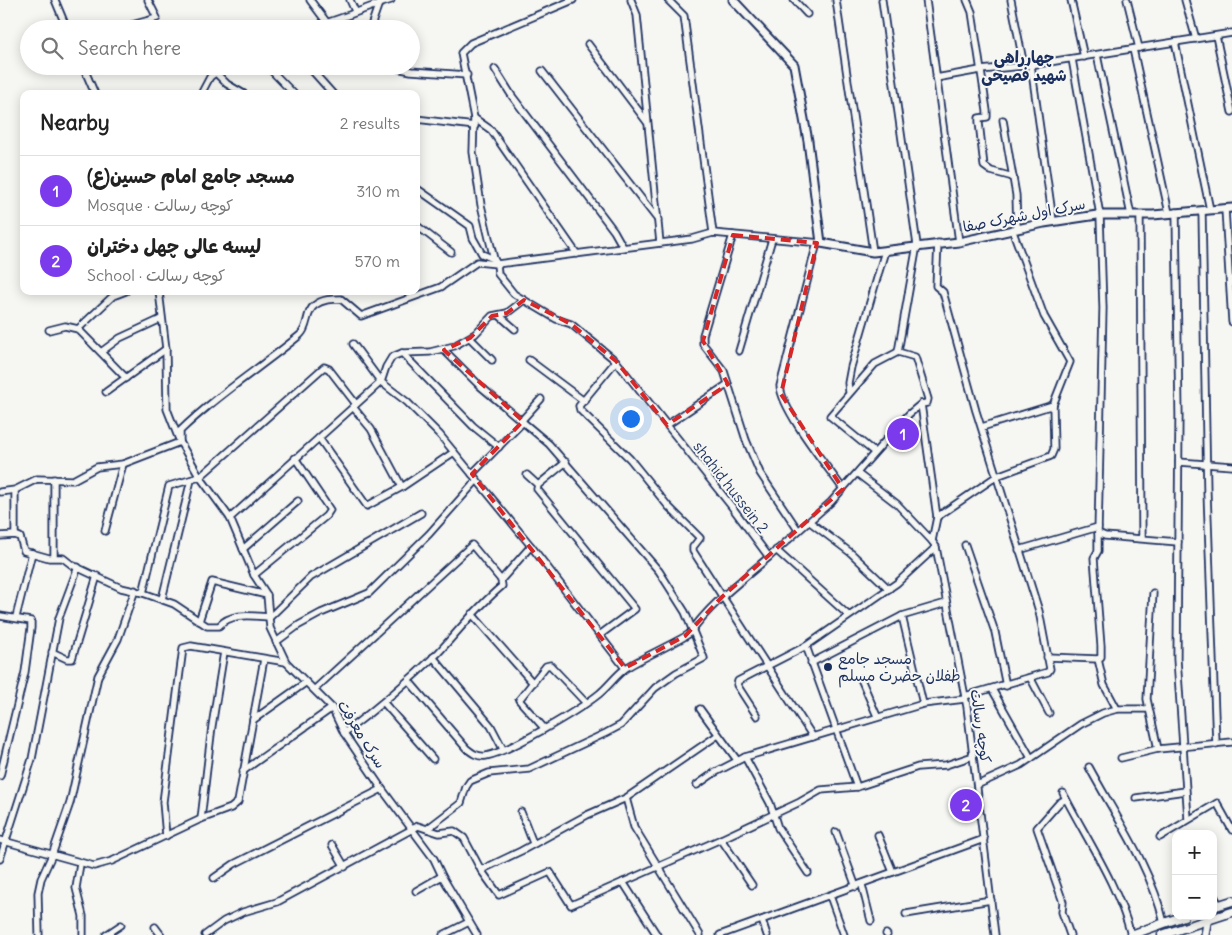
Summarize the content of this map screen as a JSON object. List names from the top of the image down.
{
  "streets": {
    "street": [
      "سرک اول شهرک صفا",
      "shahid hussein 2",
      "کوچه رسالت",
      "سرک معرفت"
    ]
  },
  "crossings": [
    ["shahid hussein 2", "کوچه رسالت"]
  ],
  "districts": ["چهارراهی شهید فصیحی"],
  "places": ["مسجد جامع طفلان حضرت مسلم"],
  "page": {
    "search": "Search here",
    "heading": ["Nearby", "2 results"],
    "list": [
      {
        "mark": "1",
        "name": "مسجد جامع امام حسین(ع)",
        "note": "Mosque · کوچه رسالت",
        "value": "310 m"
      },
      {
        "mark": "2",
        "name": "لیسه عالی چهل دختران",
        "note": "School · کوچه رسالت",
        "value": "570 m"
      }
    ],
    "pins": ["1", "2"],
    "map_buttons": ["+", "−"]
  }
}
